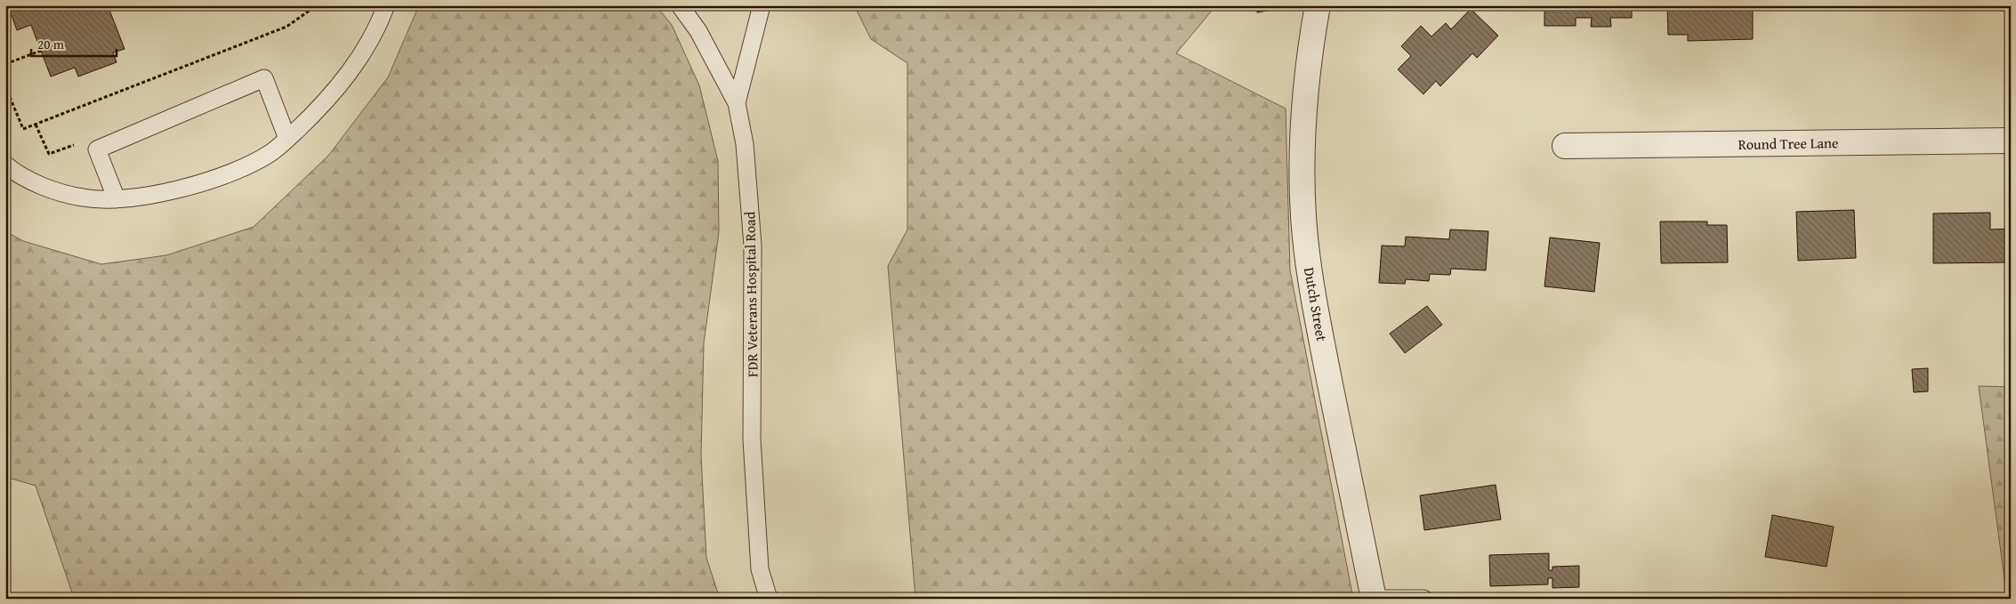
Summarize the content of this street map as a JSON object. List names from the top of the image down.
{
  "streets": {
    "street": ["Round Tree Lane", "Dutch Street"],
    "lane": ["FDR Veterans Hospital Road"]
  },
  "scale_bar": "20 m"
}
